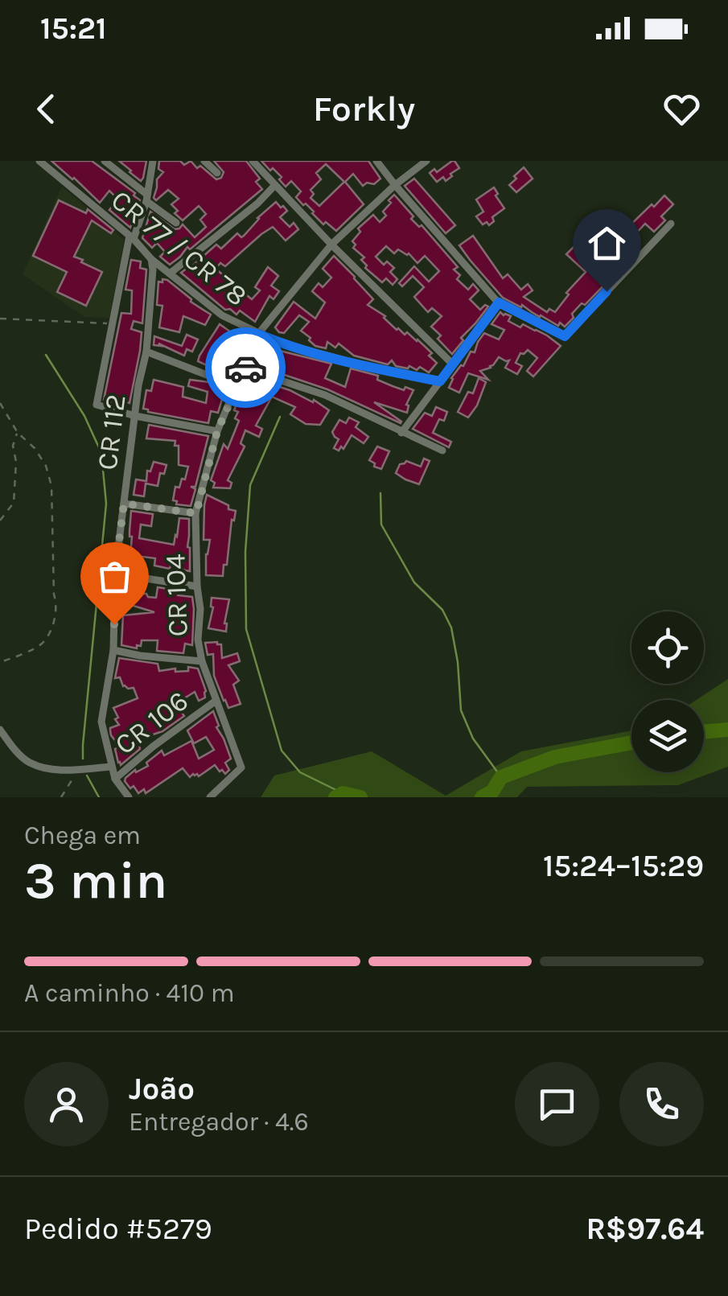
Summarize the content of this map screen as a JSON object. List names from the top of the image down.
{
  "streets": {
    "street": [
      "CR 77 / CR 78",
      "CR 112",
      "CR 104",
      "CR 106"
    ]
  },
  "crossings": [
    ["CR 77 / CR 78", "CR 112"],
    ["CR 77 / CR 78", "CR 104"],
    ["CR 112", "CR 106"],
    ["CR 104", "CR 106"]
  ],
  "page": {
    "status": "15:21",
    "header": "Forkly",
    "heading": ["3 min", "Chega em", "15:24–15:29"],
    "panel": [
      "João",
      "Entregador · 4.6",
      "Pedido #5279",
      "R$97.64"
    ],
    "bar": "A caminho · 410 m"
  }
}
